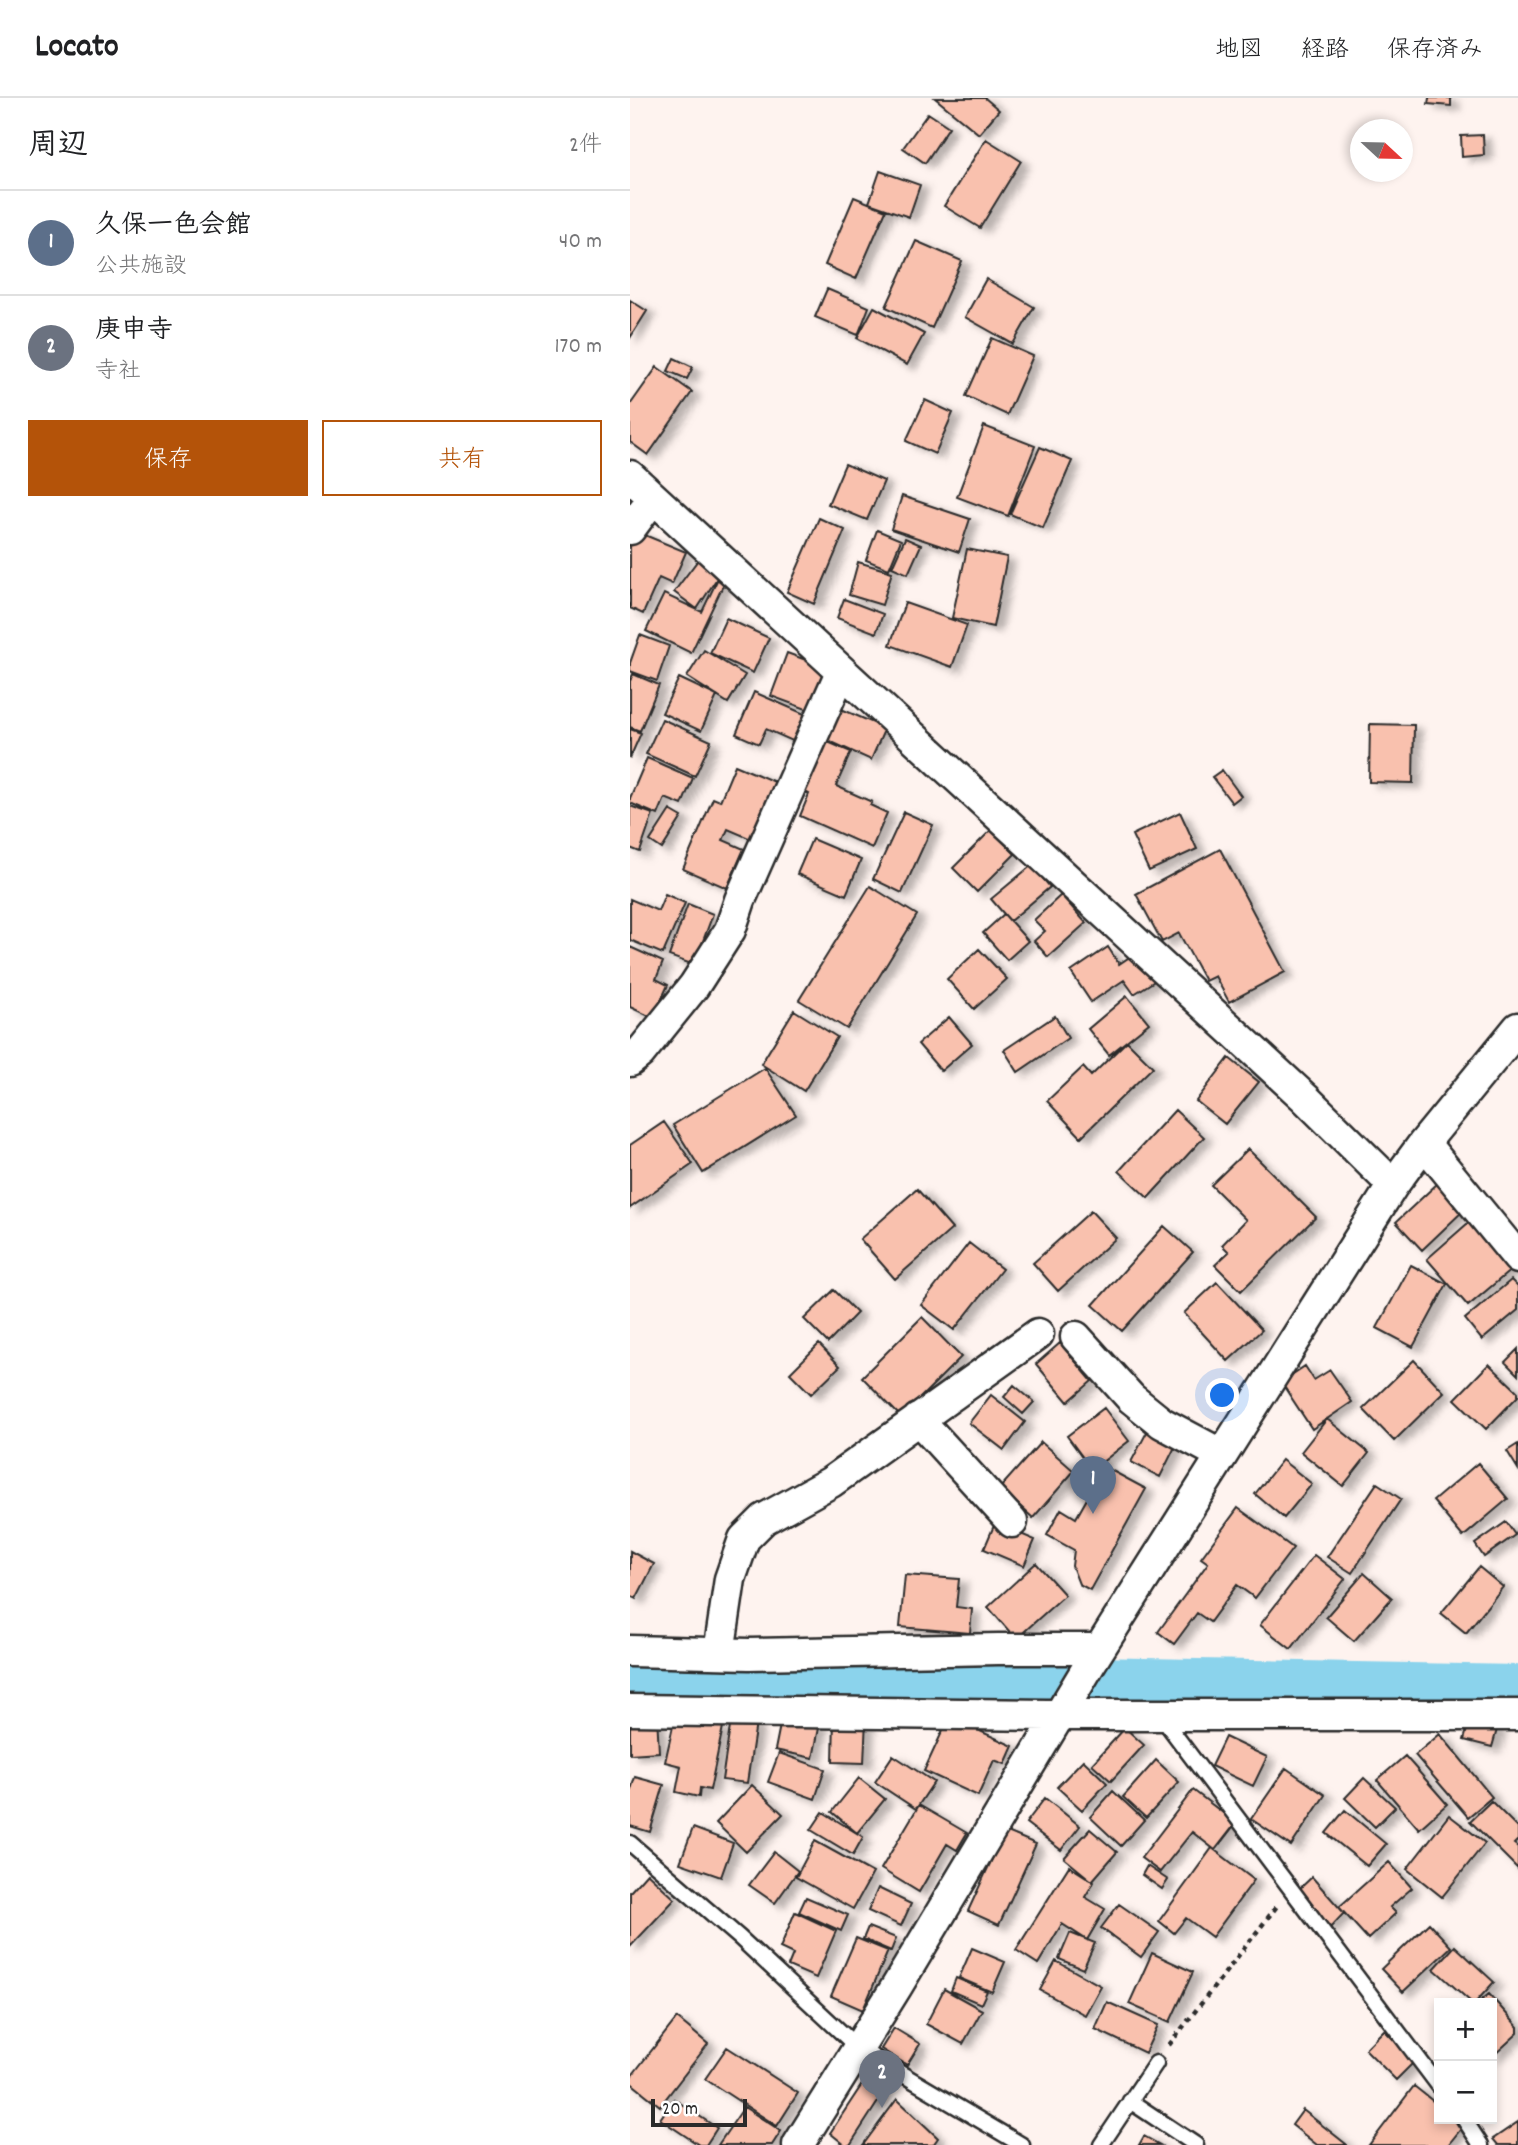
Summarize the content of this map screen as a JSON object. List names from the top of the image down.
{
  "scale_bar": "20 m",
  "north": "right",
  "page": {
    "header": "Locato",
    "nav": ["地図", "経路", "保存済み"],
    "heading": ["周辺", "2件"],
    "list": [
      {
        "mark": "1",
        "name": "久保一色会館",
        "note": "公共施設",
        "value": "40 m"
      },
      {
        "mark": "2",
        "name": "庚申寺",
        "note": "寺社",
        "value": "170 m"
      }
    ],
    "buttons": ["保存", "共有"],
    "pins": ["1", "2"],
    "map_buttons": ["+", "−"],
    "scale": "20 m"
  }
}
